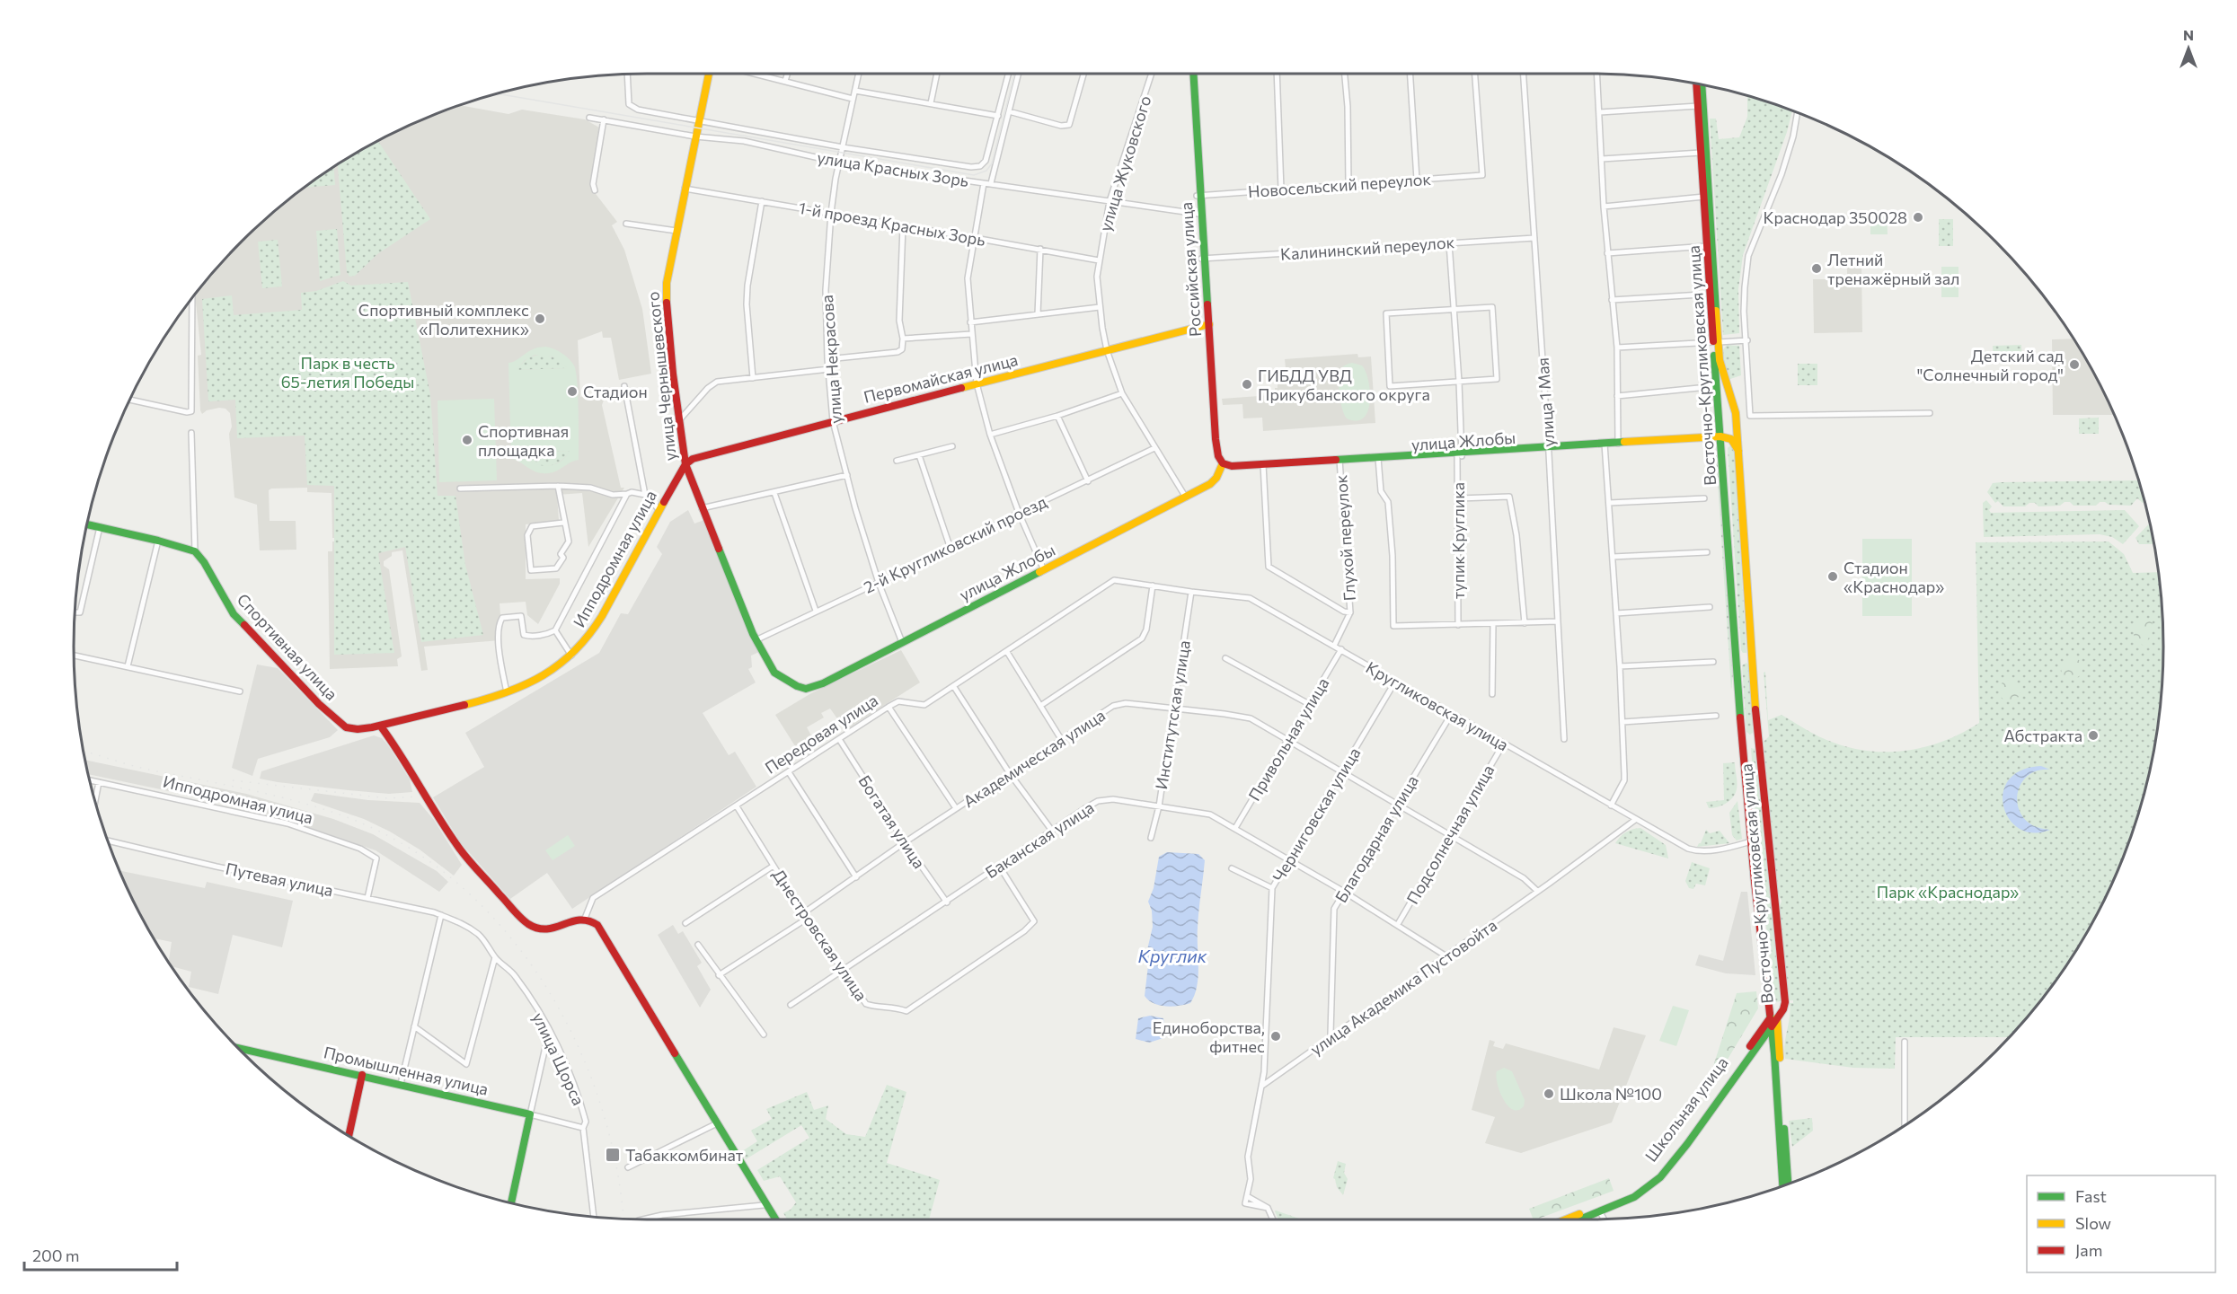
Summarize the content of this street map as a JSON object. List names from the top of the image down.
{
  "streets": {
    "main road": [
      "Российская улица",
      "Восточно-Кругликовская улица",
      "улица Чернышевского",
      "Первомайская улица",
      "улица Жлобы",
      "Ипподромная улица",
      "Спортивная улица",
      "Промышленная улица",
      "Школьная улица"
    ],
    "street": [
      "улица Жуковского",
      "улица Красных Зорь",
      "Новосельский переулок",
      "1-й проезд Красных Зорь",
      "Калининский переулок",
      "улица Некрасова",
      "улица 1 Мая",
      "Глухой переулок",
      "тупик Круглика",
      "2-й Кругликовский проезд",
      "Кругликовская улица",
      "Институтская улица",
      "Передовая улица",
      "Привольная улица",
      "Академическая улица",
      "Черниговская улица",
      "Богатая улица",
      "Подсолнечная улица",
      "Благодарная улица",
      "Баканская улица",
      "Путевая улица",
      "Днестровская улица",
      "улица Академика Пустовойта",
      "улица Щорса"
    ]
  },
  "crossings": [
    ["улица Жуковского", "улица Красных Зорь"],
    ["улица Жуковского", "1-й проезд Красных Зорь"],
    ["улица Жуковского", "Первомайская улица"],
    ["улица Жуковского", "улица Жлобы"],
    ["улица Жуковского", "2-й Кругликовский проезд"],
    ["улица Красных Зорь", "Российская улица"],
    ["улица Красных Зорь", "улица Некрасова"],
    ["улица Красных Зорь", "улица Чернышевского"],
    ["Новосельский переулок", "Российская улица"],
    ["1-й проезд Красных Зорь", "улица Некрасова"],
    ["1-й проезд Красных Зорь", "улица Чернышевского"],
    ["Калининский переулок", "Российская улица"],
    ["Калининский переулок", "улица 1 Мая"],
    ["Калининский переулок", "тупик Круглика"],
    ["Российская улица", "Первомайская улица"],
    ["Российская улица", "улица Жлобы"],
    ["улица Некрасова", "Первомайская улица"],
    ["улица Некрасова", "улица Жлобы"],
    ["улица Некрасова", "2-й Кругликовский проезд"],
    ["Восточно-Кругликовская улица", "улица Жлобы"],
    ["Восточно-Кругликовская улица", "Кругликовская улица"],
    ["Восточно-Кругликовская улица", "Школьная улица"],
    ["улица Чернышевского", "Первомайская улица"],
    ["улица Чернышевского", "улица Жлобы"],
    ["улица Чернышевского", "2-й Кругликовский проезд"],
    ["улица Чернышевского", "Ипподромная улица"],
    ["Первомайская улица", "Ипподромная улица"],
    ["улица 1 Мая", "улица Жлобы"],
    ["улица Жлобы", "Глухой переулок"],
    ["улица Жлобы", "тупик Круглика"],
    ["Ипподромная улица", "Спортивная улица"],
    ["Ипподромная улица", "Путевая улица"],
    ["Кругликовская улица", "Институтская улица"],
    ["Кругликовская улица", "Передовая улица"],
    ["Кругликовская улица", "Привольная улица"],
    ["Кругликовская улица", "Черниговская улица"],
    ["Кругликовская улица", "Подсолнечная улица"],
    ["Кругликовская улица", "Благодарная улица"],
    ["Кругликовская улица", "улица Академика Пустовойта"],
    ["Институтская улица", "Академическая улица"],
    ["Институтская улица", "Баканская улица"],
    ["Передовая улица", "Богатая улица"],
    ["Передовая улица", "Днестровская улица"],
    ["Привольная улица", "Академическая улица"],
    ["Привольная улица", "Баканская улица"],
    ["Академическая улица", "Черниговская улица"],
    ["Академическая улица", "Богатая улица"],
    ["Академическая улица", "Подсолнечная улица"],
    ["Академическая улица", "Благодарная улица"],
    ["Академическая улица", "Днестровская улица"],
    ["Академическая улица", "улица Академика Пустовойта"],
    ["Черниговская улица", "Баканская улица"],
    ["Черниговская улица", "улица Академика Пустовойта"],
    ["Богатая улица", "Баканская улица"],
    ["Подсолнечная улица", "Баканская улица"],
    ["Благодарная улица", "Баканская улица"],
    ["Благодарная улица", "улица Академика Пустовойта"],
    ["Баканская улица", "Днестровская улица"],
    ["Баканская улица", "улица Академика Пустовойта"],
    ["Путевая улица", "улица Щорса"],
    ["улица Щорса", "Промышленная улица"]
  ],
  "water": ["Круглик"],
  "parks": ["Парк в честь 65-летия Победы", "Парк «Краснодар»"],
  "places": {
    "other": [
      "Краснодар 350028",
      "Летний тренажёрный зал",
      "Спортивный комплекс «Политехник»",
      "Детский сад \"Солнечный город\"",
      "ГИБДД УВД Прикубанского округа",
      "Стадион",
      "Спортивная площадка",
      "Стадион «Краснодар»",
      "Абстракта",
      "Единоборства, фитнес",
      "Школа №100"
    ],
    "transit": ["Табаккомбинат"]
  },
  "legend": ["Fast", "Slow", "Jam"],
  "scale_bar": "200 m",
  "north": "top"
}
